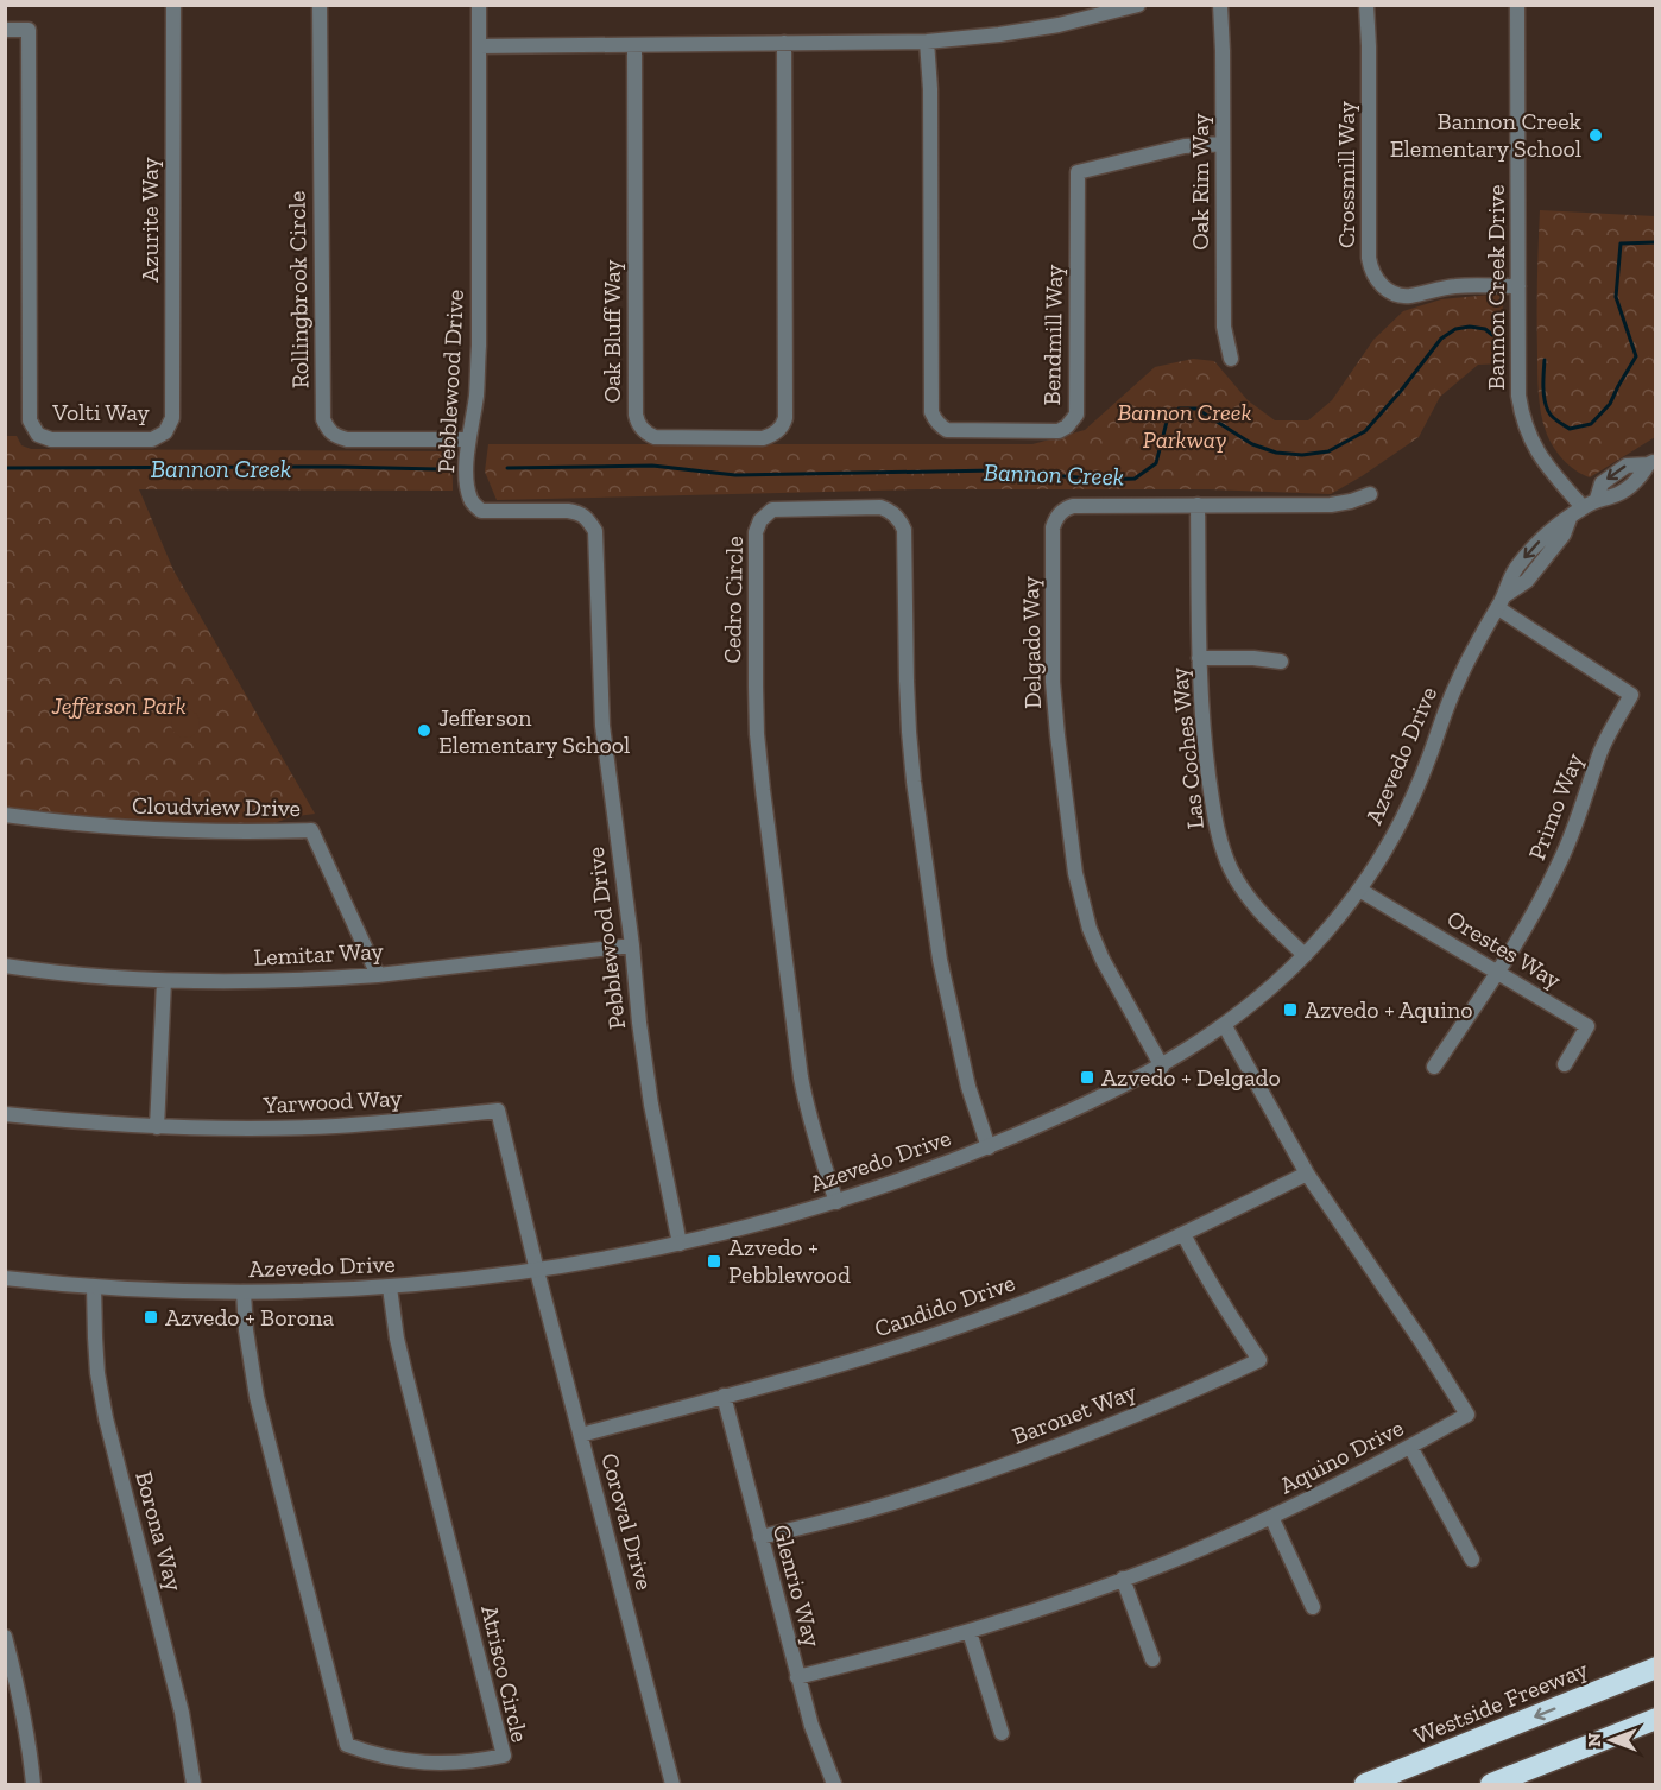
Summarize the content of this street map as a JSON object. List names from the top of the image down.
{
  "streets": {
    "highway": ["Westside Freeway"],
    "street": [
      "Crossmill Way",
      "Oak Rim Way",
      "Azurite Way",
      "Bannon Creek Drive",
      "Rollingbrook Circle",
      "Oak Bluff Way",
      "Bendmill Way",
      "Pebblewood Drive",
      "Volti Way",
      "Cedro Circle",
      "Delgado Way",
      "Las Coches Way",
      "Azevedo Drive",
      "Cloudview Drive",
      "Primo Way",
      "Orestes Way",
      "Lemitar Way",
      "Yarwood Way",
      "Candido Drive",
      "Baronet Way",
      "Aquino Drive",
      "Coroval Drive",
      "Borona Way",
      "Glenrio Way",
      "Atrisco Circle"
    ]
  },
  "crossings": [
    ["Crossmill Way", "Bannon Creek Drive"],
    ["Oak Rim Way", "Bendmill Way"],
    ["Azurite Way", "Volti Way"],
    ["Bannon Creek Drive", "Azevedo Drive"],
    ["Rollingbrook Circle", "Pebblewood Drive"],
    ["Pebblewood Drive", "Azevedo Drive"],
    ["Pebblewood Drive", "Lemitar Way"],
    ["Cedro Circle", "Azevedo Drive"],
    ["Delgado Way", "Las Coches Way"],
    ["Delgado Way", "Azevedo Drive"],
    ["Las Coches Way", "Azevedo Drive"],
    ["Azevedo Drive", "Primo Way"],
    ["Azevedo Drive", "Orestes Way"],
    ["Azevedo Drive", "Yarwood Way"],
    ["Azevedo Drive", "Aquino Drive"],
    ["Azevedo Drive", "Coroval Drive"],
    ["Azevedo Drive", "Borona Way"],
    ["Azevedo Drive", "Atrisco Circle"],
    ["Cloudview Drive", "Lemitar Way"],
    ["Primo Way", "Orestes Way"],
    ["Yarwood Way", "Coroval Drive"],
    ["Candido Drive", "Baronet Way"],
    ["Candido Drive", "Aquino Drive"],
    ["Candido Drive", "Coroval Drive"],
    ["Candido Drive", "Glenrio Way"],
    ["Baronet Way", "Glenrio Way"],
    ["Aquino Drive", "Glenrio Way"]
  ],
  "water": ["Bannon Creek"],
  "parks": ["Bannon Creek Parkway", "Jefferson Park"],
  "places": {
    "other": ["Bannon Creek Elementary School", "Jefferson Elementary School"],
    "transit": [
      "Azvedo + Aquino",
      "Azvedo + Delgado",
      "Azvedo + Pebblewood",
      "Azvedo + Borona"
    ]
  },
  "north": "left"
}
